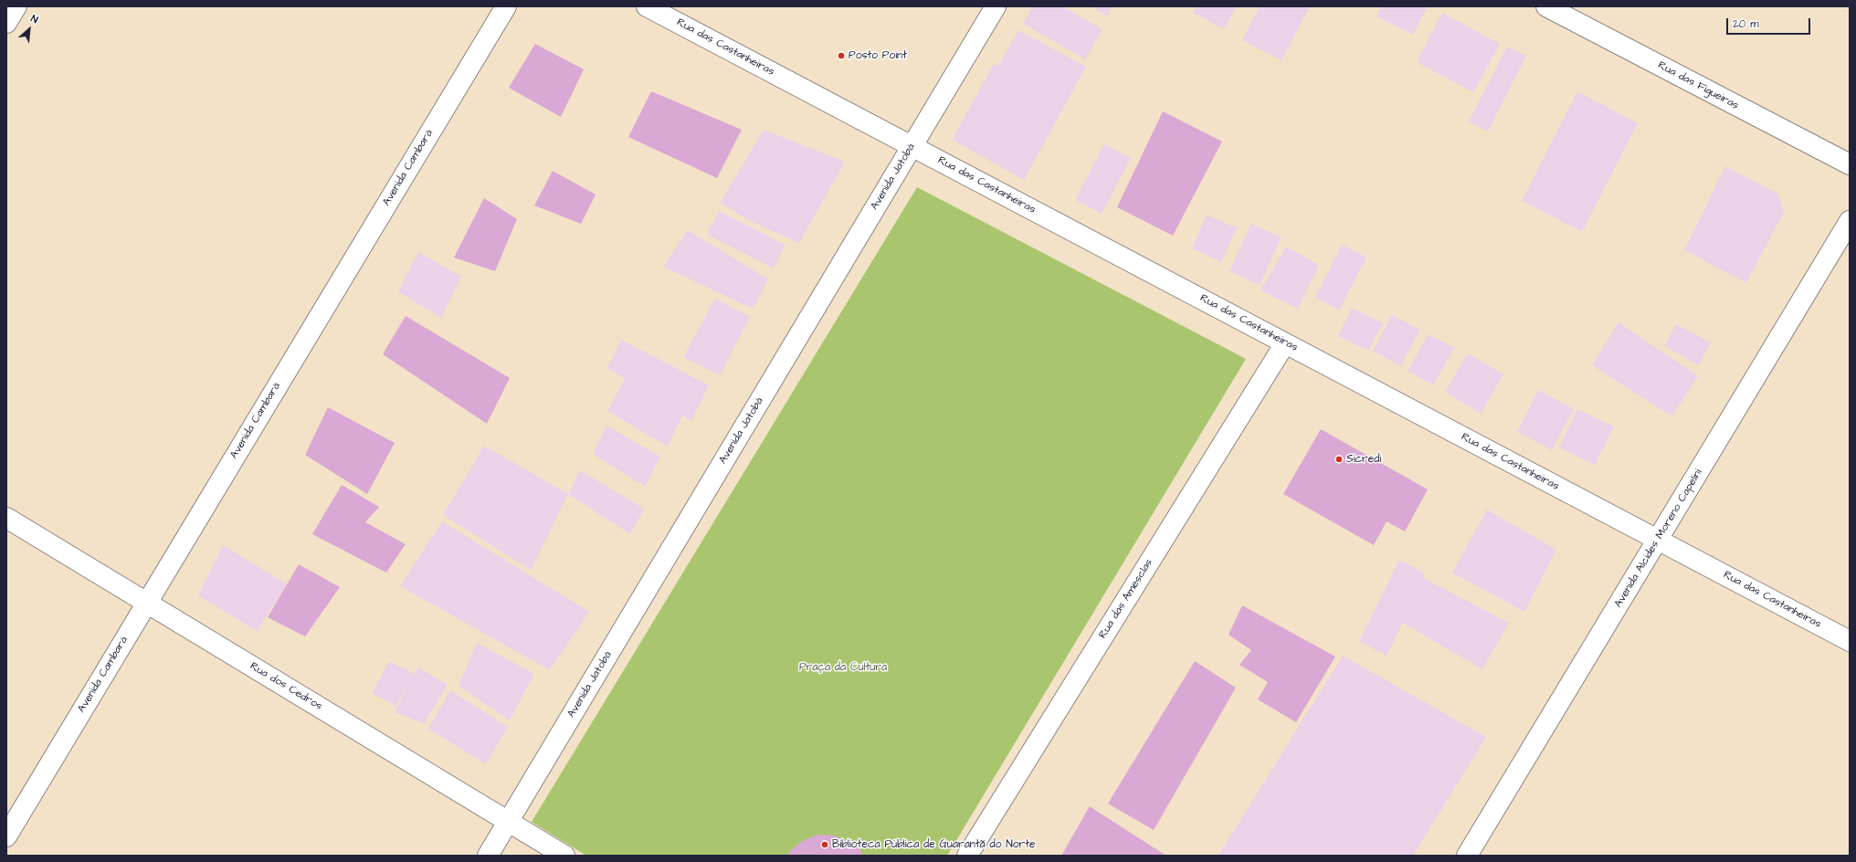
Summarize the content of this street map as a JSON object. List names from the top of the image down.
{
  "streets": {
    "street": [
      "Rua das Castanheiras",
      "Rua das Figueiras",
      "Avenida Cambará",
      "Avenida Jatobá",
      "Avenida Alcides Moreno Capelini",
      "Rua das Amesclas",
      "Rua dos Cedros"
    ]
  },
  "crossings": [
    ["Rua das Castanheiras", "Avenida Jatobá"],
    ["Rua das Castanheiras", "Avenida Alcides Moreno Capelini"],
    ["Rua das Castanheiras", "Rua das Amesclas"],
    ["Avenida Cambará", "Rua dos Cedros"],
    ["Avenida Jatobá", "Rua dos Cedros"]
  ],
  "parks": ["Praça da Cultura"],
  "places": ["Posto Point", "Sicredi", "Biblioteca Pública de Guarantã do Norte"],
  "scale_bar": "20 m",
  "north": "top right"
}
